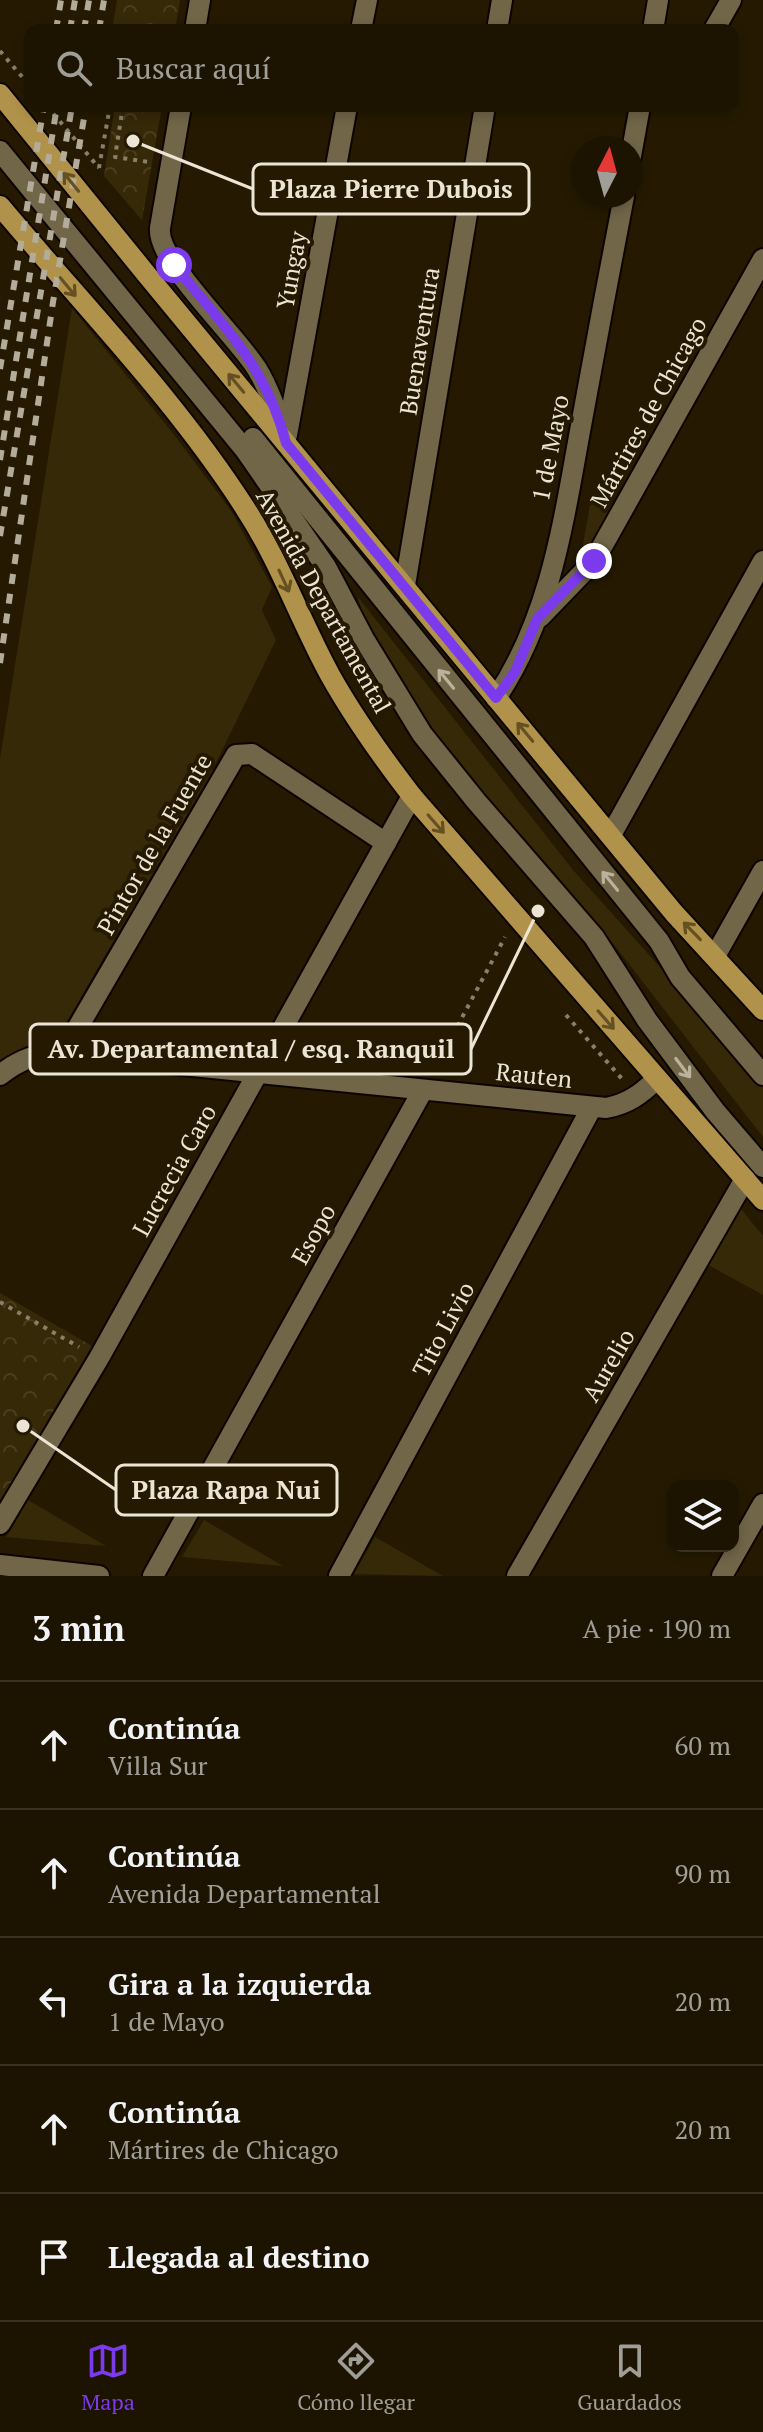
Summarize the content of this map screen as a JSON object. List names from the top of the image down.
{
  "streets": {
    "main road": ["Avenida Departamental"],
    "street": [
      "Yungay",
      "Buenaventura",
      "Mártires de Chicago",
      "1 de Mayo",
      "Pintor de la Fuente",
      "Rauten",
      "Lucrecia Caro",
      "Esopo",
      "Tito Livio",
      "Aurelio"
    ]
  },
  "crossings": [
    ["Yungay", "Avenida Departamental"],
    ["Buenaventura", "Avenida Departamental"],
    ["Mártires de Chicago", "1 de Mayo"],
    ["1 de Mayo", "Avenida Departamental"],
    ["Avenida Departamental", "Rauten"],
    ["Avenida Departamental", "Lucrecia Caro"],
    ["Avenida Departamental", "Aurelio"],
    ["Pintor de la Fuente", "Rauten"],
    ["Pintor de la Fuente", "Lucrecia Caro"],
    ["Rauten", "Lucrecia Caro"],
    ["Rauten", "Esopo"],
    ["Rauten", "Tito Livio"]
  ],
  "places": ["Plaza Pierre Dubois", "Av. Departamental / esq. Ranquil", "Plaza Rapa Nui"],
  "north": "top",
  "page": {
    "search": "Buscar aquí",
    "heading": ["3 min", "A pie · 190 m"],
    "list": [
      ["Continúa", "Villa Sur", "60 m"],
      ["Continúa", "Avenida Departamental", "90 m"],
      ["Gira a la izquierda", "1 de Mayo", "20 m"],
      ["Continúa", "Mártires de Chicago", "20 m"],
      "Llegada al destino"
    ],
    "nav": ["Mapa", "Cómo llegar", "Guardados"]
  }
}
